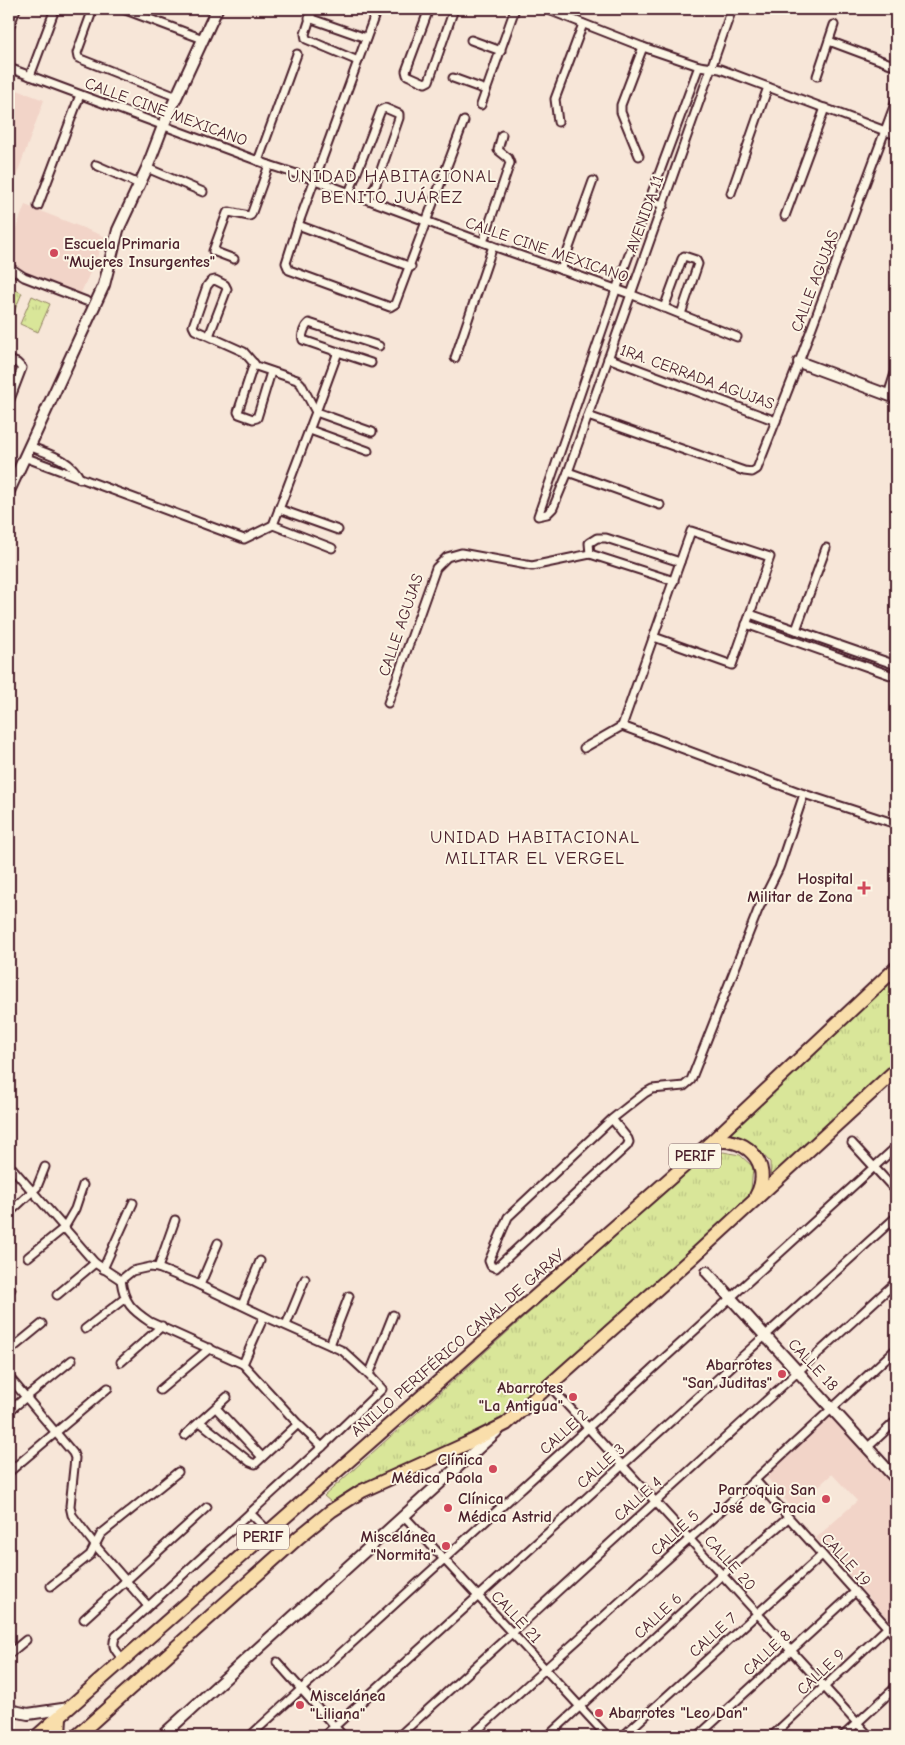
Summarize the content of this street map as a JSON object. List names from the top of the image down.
{
  "streets": {
    "highway": ["PERIF", "ANILLO PERIFÉRICO CANAL DE GARAY"],
    "street": [
      "CALLE CINE MEXICANO",
      "AVENIDA 11",
      "CALLE AGUJAS",
      "1RA. CERRADA AGUJAS",
      "CALLE 18",
      "CALLE 2",
      "CALLE 3",
      "CALLE 4",
      "CALLE 5",
      "CALLE 19",
      "CALLE 20",
      "CALLE 6",
      "CALLE 21",
      "CALLE 7",
      "CALLE 8",
      "CALLE 9"
    ]
  },
  "crossings": [
    ["CALLE CINE MEXICANO", "AVENIDA 11"],
    ["AVENIDA 11", "CALLE AGUJAS"],
    ["AVENIDA 11", "1RA. CERRADA AGUJAS"],
    ["CALLE AGUJAS", "1RA. CERRADA AGUJAS"],
    ["PERIF", "CALLE 20"],
    ["PERIF", "CALLE 21"],
    ["CALLE 18", "CALLE 2"],
    ["CALLE 18", "CALLE 3"],
    ["CALLE 18", "CALLE 4"],
    ["CALLE 18", "CALLE 5"],
    ["CALLE 2", "CALLE 20"],
    ["CALLE 2", "CALLE 21"],
    ["CALLE 3", "CALLE 20"],
    ["CALLE 3", "CALLE 21"],
    ["CALLE 4", "CALLE 20"],
    ["CALLE 4", "CALLE 21"],
    ["CALLE 5", "CALLE 19"],
    ["CALLE 5", "CALLE 20"],
    ["CALLE 5", "CALLE 21"],
    ["CALLE 19", "CALLE 6"],
    ["CALLE 19", "CALLE 7"],
    ["CALLE 19", "CALLE 8"],
    ["CALLE 19", "CALLE 9"],
    ["CALLE 20", "CALLE 6"],
    ["CALLE 20", "CALLE 7"],
    ["CALLE 20", "CALLE 8"],
    ["CALLE 20", "CALLE 9"],
    ["CALLE 6", "CALLE 21"]
  ],
  "districts": ["UNIDAD HABITACIONAL BENITO JUÁREZ", "UNIDAD HABITACIONAL MILITAR EL VERGEL"],
  "places": {
    "other": [
      "Escuela Primaria \"Mujeres Insurgentes\"",
      "Abarrotes \"San Juditas\"",
      "Abarrotes \"La Antigua\"",
      "Clínica Médica Paola",
      "Parroquia San José de Gracia",
      "Clínica Médica Astrid",
      "Miscelánea \"Normita\"",
      "Miscelánea \"Liliana\"",
      "Abarrotes \"Leo Dan\""
    ],
    "health": ["Hospital Militar de Zona"]
  }
}
